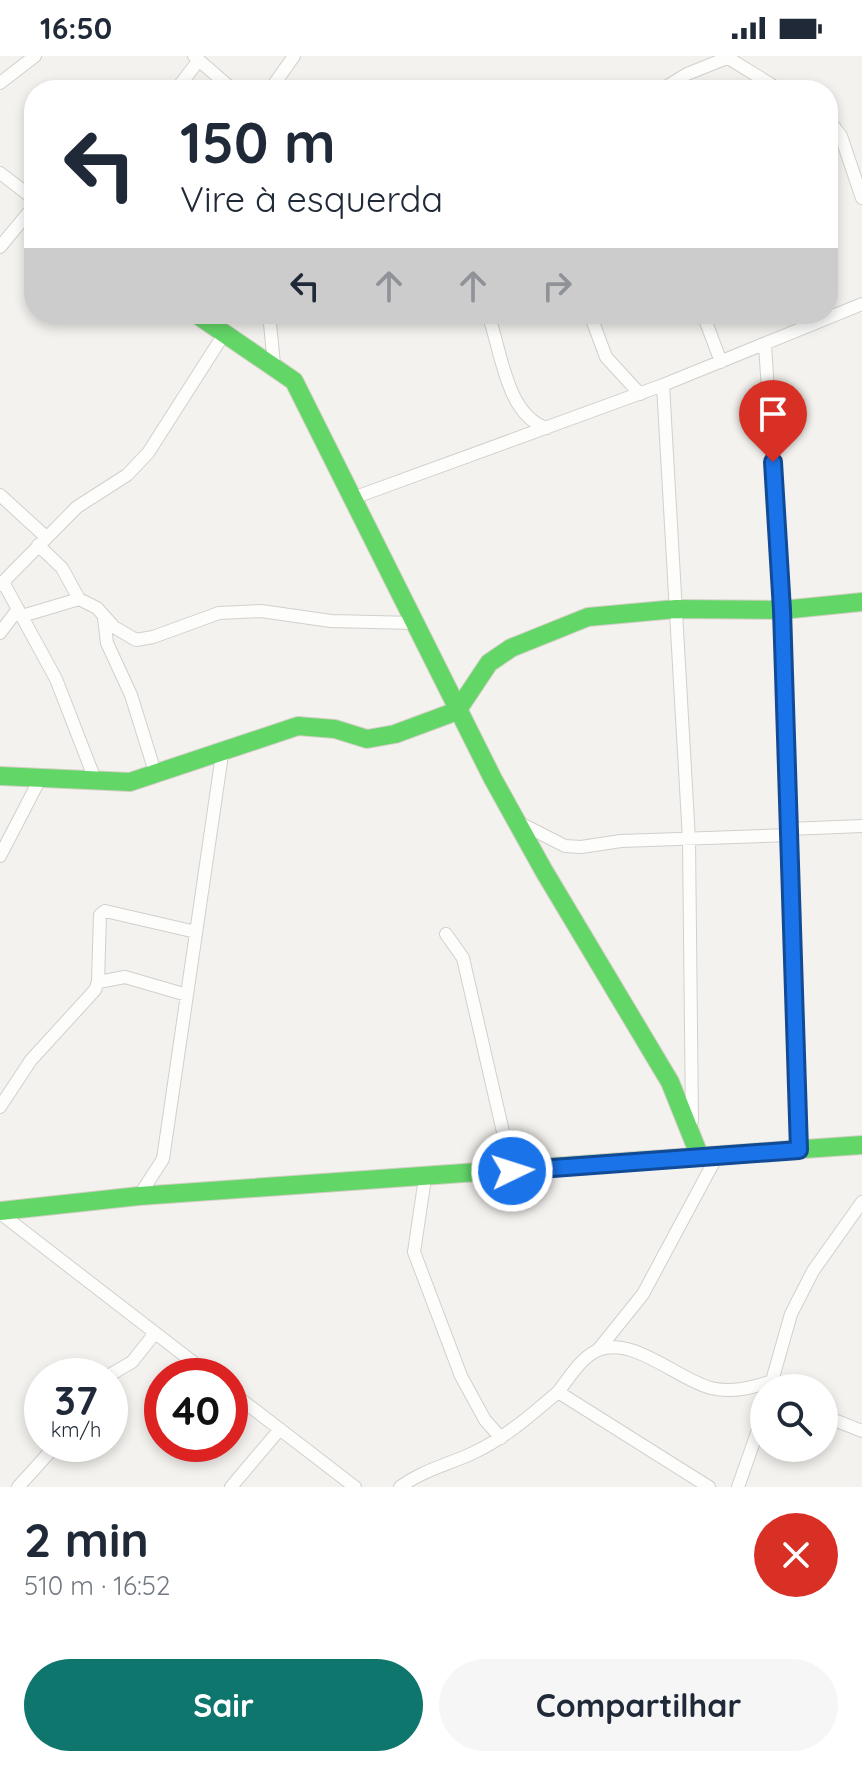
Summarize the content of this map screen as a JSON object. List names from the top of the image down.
{
  "page": {
    "status": "16:50",
    "turn": ["150 m", "Vire à esquerda"],
    "speed": "37 km/h",
    "limit": "40",
    "heading": ["2 min", "510 m · 16:52"],
    "buttons": ["Sair", "Compartilhar"]
  }
}
